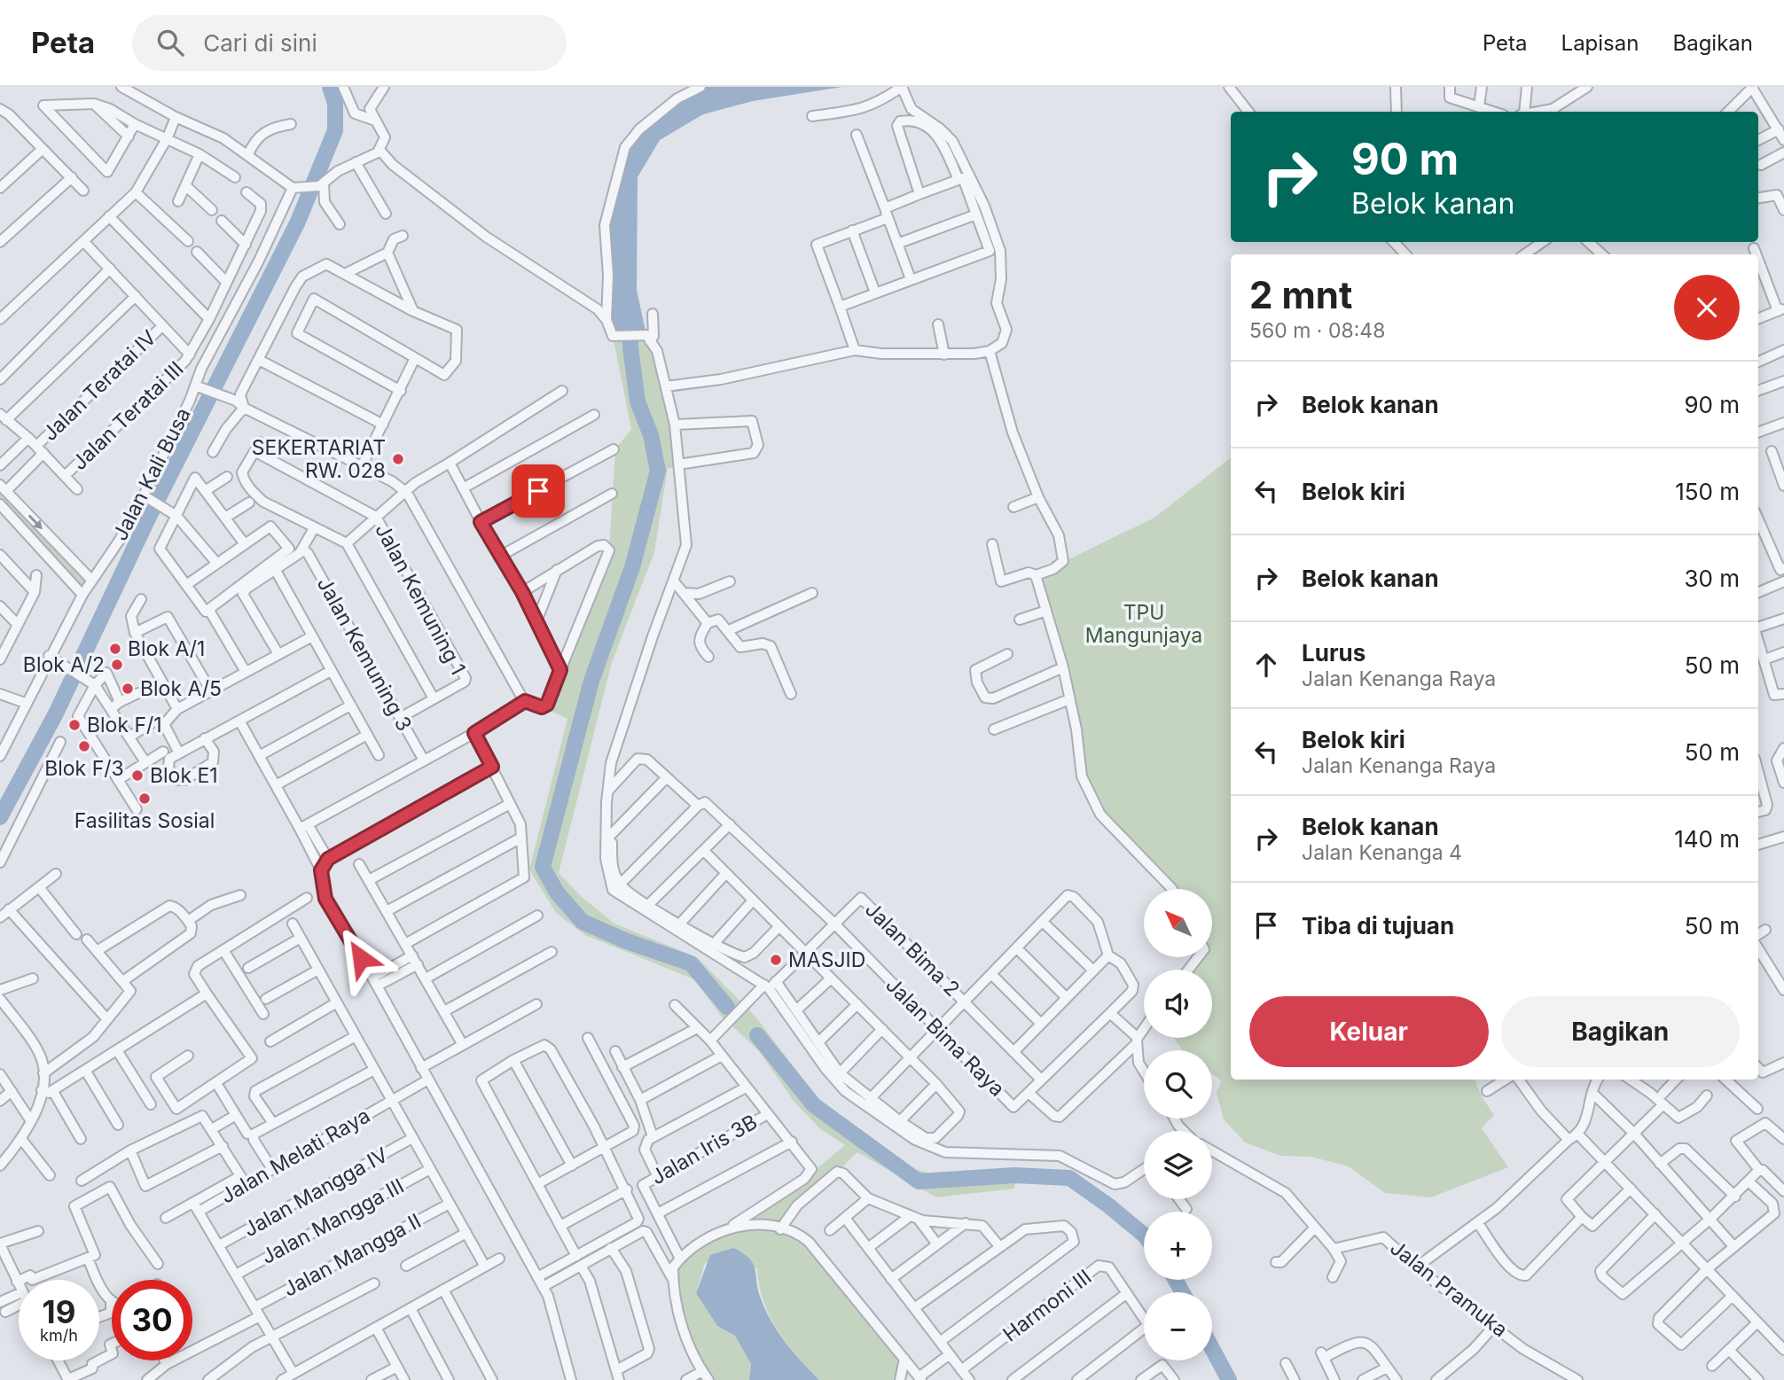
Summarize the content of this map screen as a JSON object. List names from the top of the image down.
{
  "streets": {
    "street": [
      "Jalan Teratai IV",
      "Jalan Teratai III",
      "Jalan Kali Busa",
      "Jalan Kemuning 1",
      "Jalan Kemuning 3",
      "Jalan Bima 2",
      "Jalan Bima Raya",
      "Jalan Iris 3B",
      "Jalan Melati Raya",
      "Jalan Mangga IV",
      "Jalan Mangga III",
      "Jalan Mangga II",
      "Jalan Pramuka",
      "Harmoni III"
    ]
  },
  "crossings": [
    ["Jalan Kemuning 1", "Jalan Kemuning 3"],
    ["Jalan Bima 2", "Jalan Bima Raya"]
  ],
  "parks": ["TPU Mangunjaya"],
  "places": [
    "SEKERTARIAT RW. 028",
    "Blok A/1",
    "Blok A/2",
    "Blok A/5",
    "Blok F/1",
    "Blok F/3",
    "Blok E1",
    "Fasilitas Sosial",
    "MASJID"
  ],
  "north": "top left",
  "page": {
    "header": "Peta",
    "search": "Cari di sini",
    "nav": ["Peta", "Lapisan", "Bagikan"],
    "turn": ["90 m", "Belok kanan"],
    "heading": ["2 mnt", "560 m · 08:48"],
    "list": [
      {
        "name": "Belok kanan",
        "value": "90 m"
      },
      {
        "name": "Belok kiri",
        "value": "150 m"
      },
      {
        "name": "Belok kanan",
        "value": "30 m"
      },
      {
        "name": "Lurus",
        "note": "Jalan Kenanga Raya",
        "value": "50 m"
      },
      {
        "name": "Belok kiri",
        "note": "Jalan Kenanga Raya",
        "value": "50 m"
      },
      {
        "name": "Belok kanan",
        "note": "Jalan Kenanga 4",
        "value": "140 m"
      },
      {
        "name": "Tiba di tujuan",
        "value": "50 m"
      }
    ],
    "map_buttons": ["+", "−"],
    "buttons": ["Keluar", "Bagikan"],
    "speed": "19 km/h",
    "limit": "30"
  }
}
